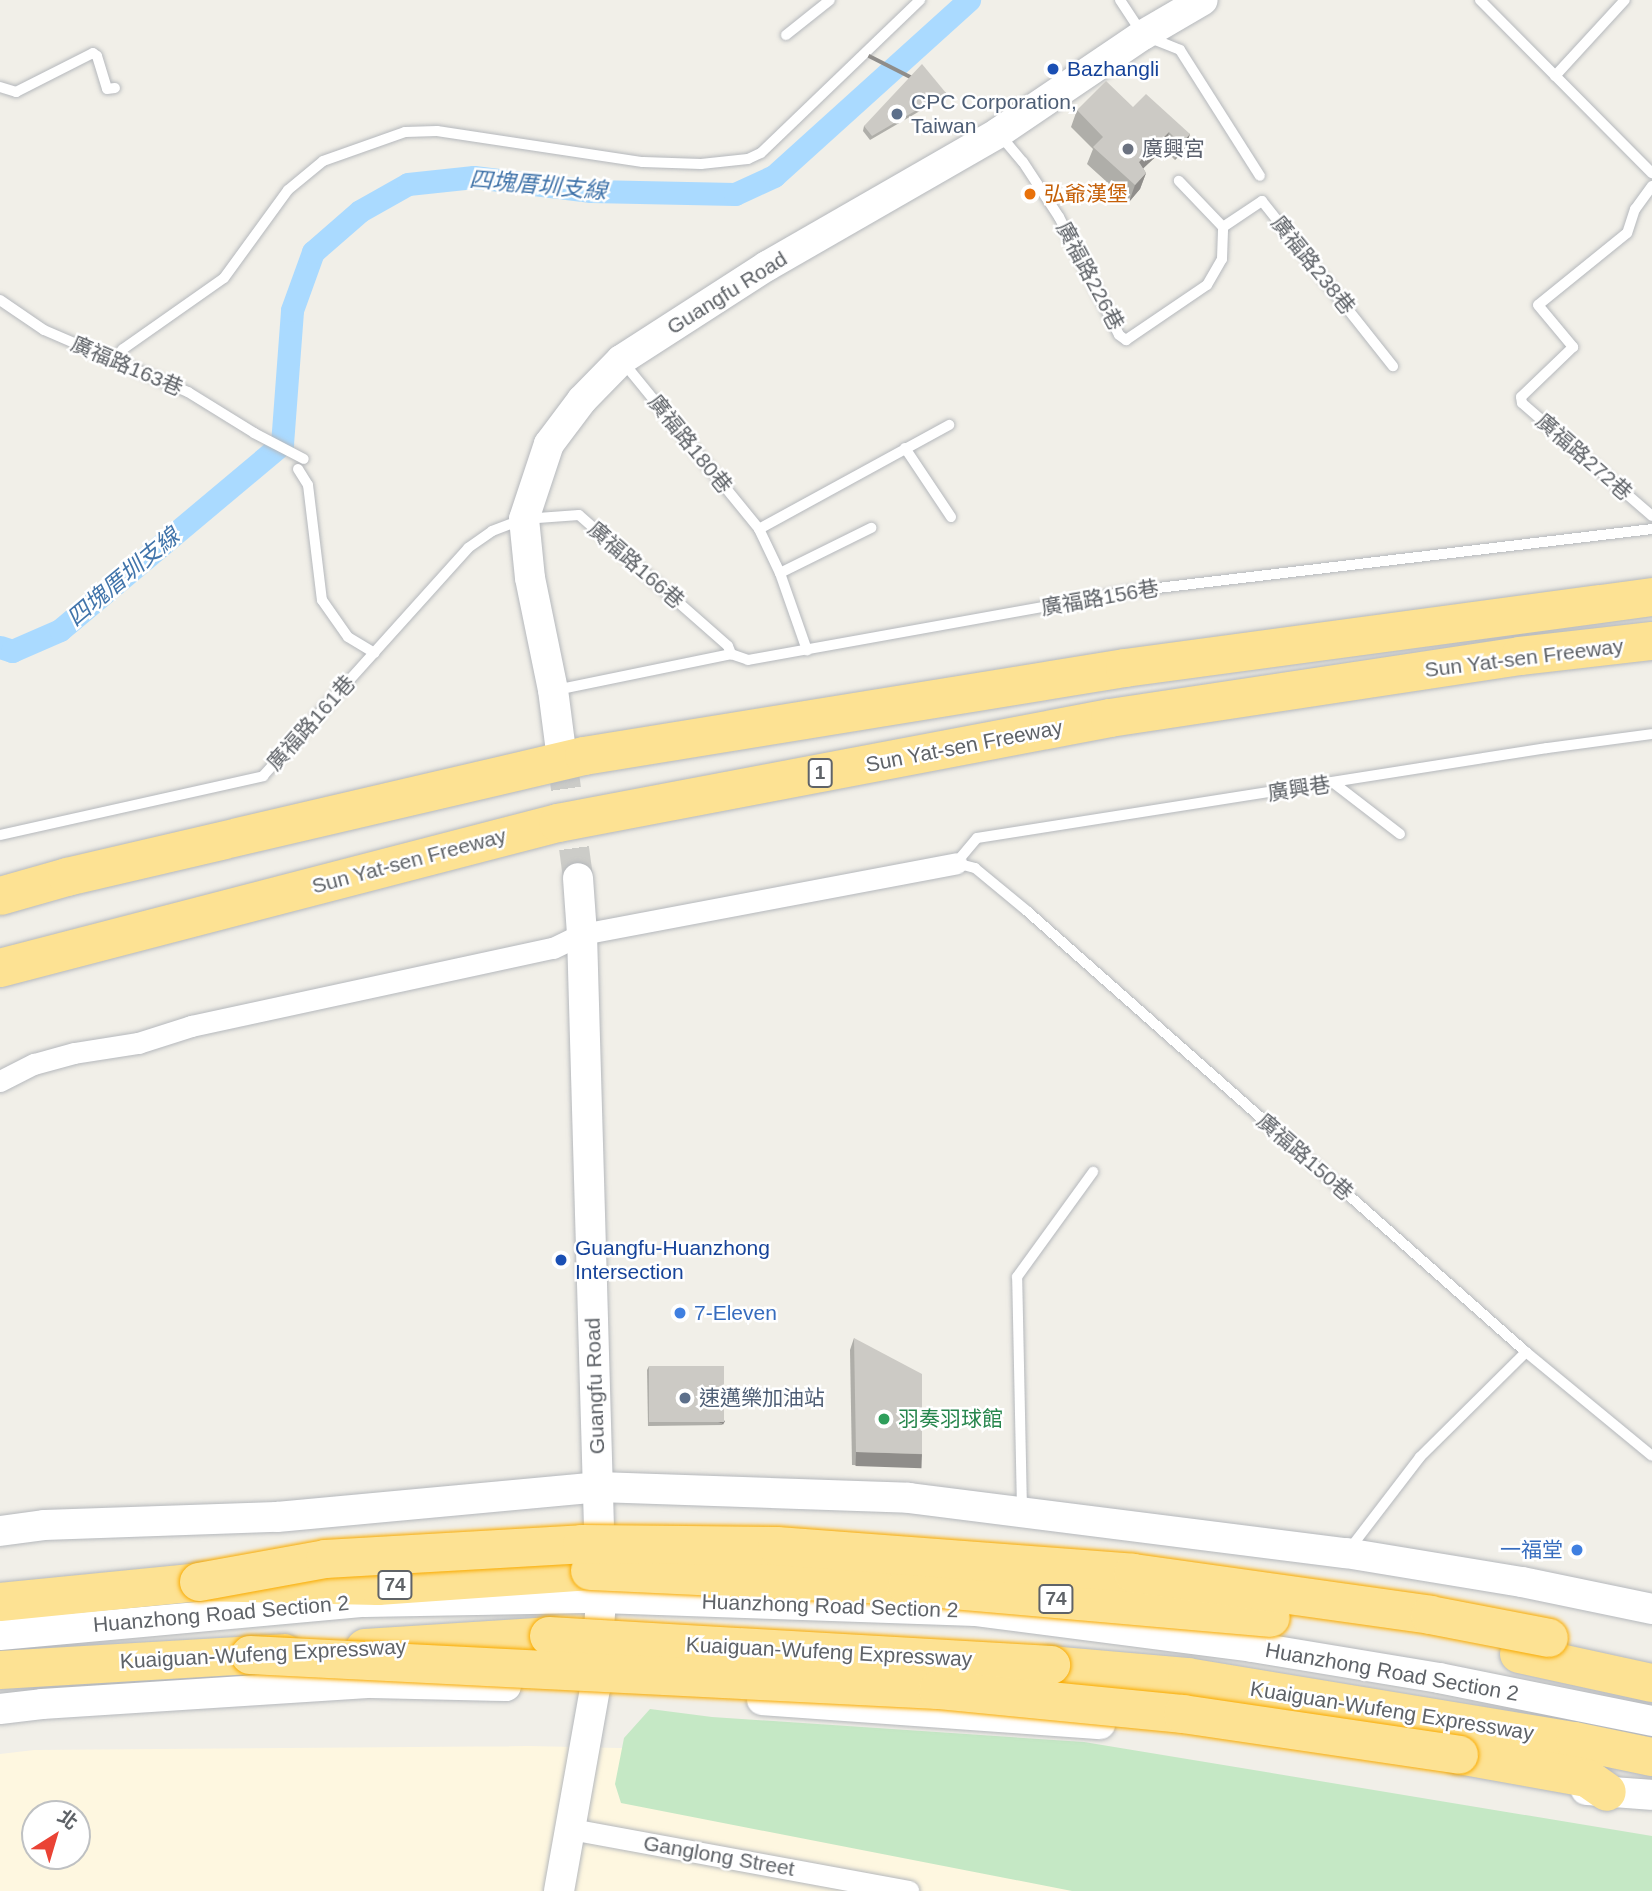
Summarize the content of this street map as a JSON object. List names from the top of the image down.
{
  "streets": {
    "highway": [
      "Sun Yat-sen Freeway",
      "1",
      "74",
      "Kuaiguan-Wufeng Expressway"
    ],
    "street": ["Guangfu Road", "Huanzhong Road Section 2", "Ganglong Street"],
    "lane": [
      "廣福路238巷",
      "廣福路226巷",
      "廣福路163巷",
      "廣福路180巷",
      "廣福路272巷",
      "廣福路166巷",
      "廣福路156巷",
      "廣福路161巷",
      "廣興巷",
      "廣福路150巷"
    ]
  },
  "crossings": [
    ["廣福路238巷", "廣福路226巷"],
    ["廣福路226巷", "Guangfu Road"],
    ["Guangfu Road", "廣福路180巷"],
    ["Guangfu Road", "廣福路166巷"],
    ["Guangfu Road", "廣福路156巷"],
    ["Guangfu Road", "廣福路161巷"],
    ["Guangfu Road", "Huanzhong Road Section 2"],
    ["Guangfu Road", "Ganglong Street"],
    ["廣福路163巷", "廣福路161巷"],
    ["廣福路180巷", "廣福路156巷"],
    ["廣福路166巷", "廣福路156巷"],
    ["廣福路166巷", "廣福路161巷"],
    ["廣興巷", "廣福路150巷"]
  ],
  "water": ["四塊厝圳支線"],
  "places": [
    "Bazhangli",
    "CPC Corporation, Taiwan",
    "廣興宮",
    "弘爺漢堡",
    "Guangfu-Huanzhong Intersection",
    "7-Eleven",
    "速邁樂加油站",
    "羽奏羽球館",
    "一福堂"
  ],
  "north": "top right"
}
